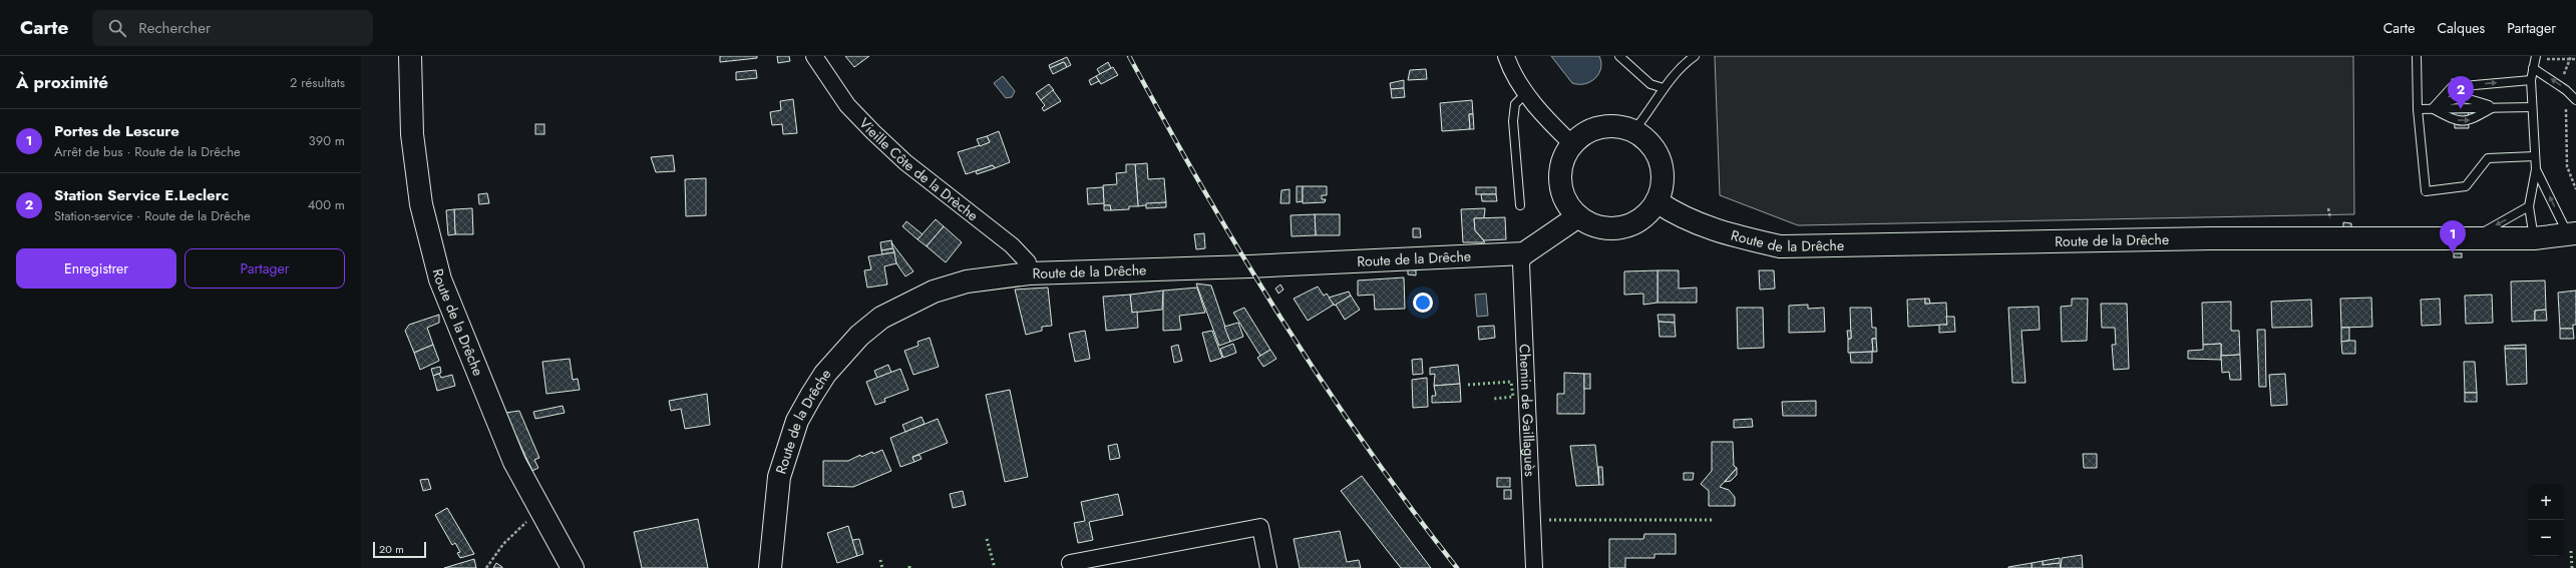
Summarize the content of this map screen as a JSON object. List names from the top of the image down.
{
  "streets": {
    "street": ["Vieille Côte de la Drèche", "Route de la Drêche", "Chemin de Gaillaguès"]
  },
  "crossings": [
    ["Vieille Côte de la Drèche", "Route de la Drêche"],
    ["Route de la Drêche", "Chemin de Gaillaguès"]
  ],
  "scale_bar": "20 m",
  "page": {
    "header": "Carte",
    "search": "Rechercher",
    "nav": ["Carte", "Calques", "Partager"],
    "heading": ["À proximité", "2 résultats"],
    "pins": ["2", "1"],
    "list": [
      {
        "mark": "1",
        "name": "Portes de Lescure",
        "note": "Arrêt de bus · Route de la Drêche",
        "value": "390 m"
      },
      {
        "mark": "2",
        "name": "Station Service E.Leclerc",
        "note": "Station-service · Route de la Drêche",
        "value": "400 m"
      }
    ],
    "buttons": ["Enregistrer", "Partager"],
    "map_buttons": ["+", "−"],
    "scale": "20 m"
  }
}
